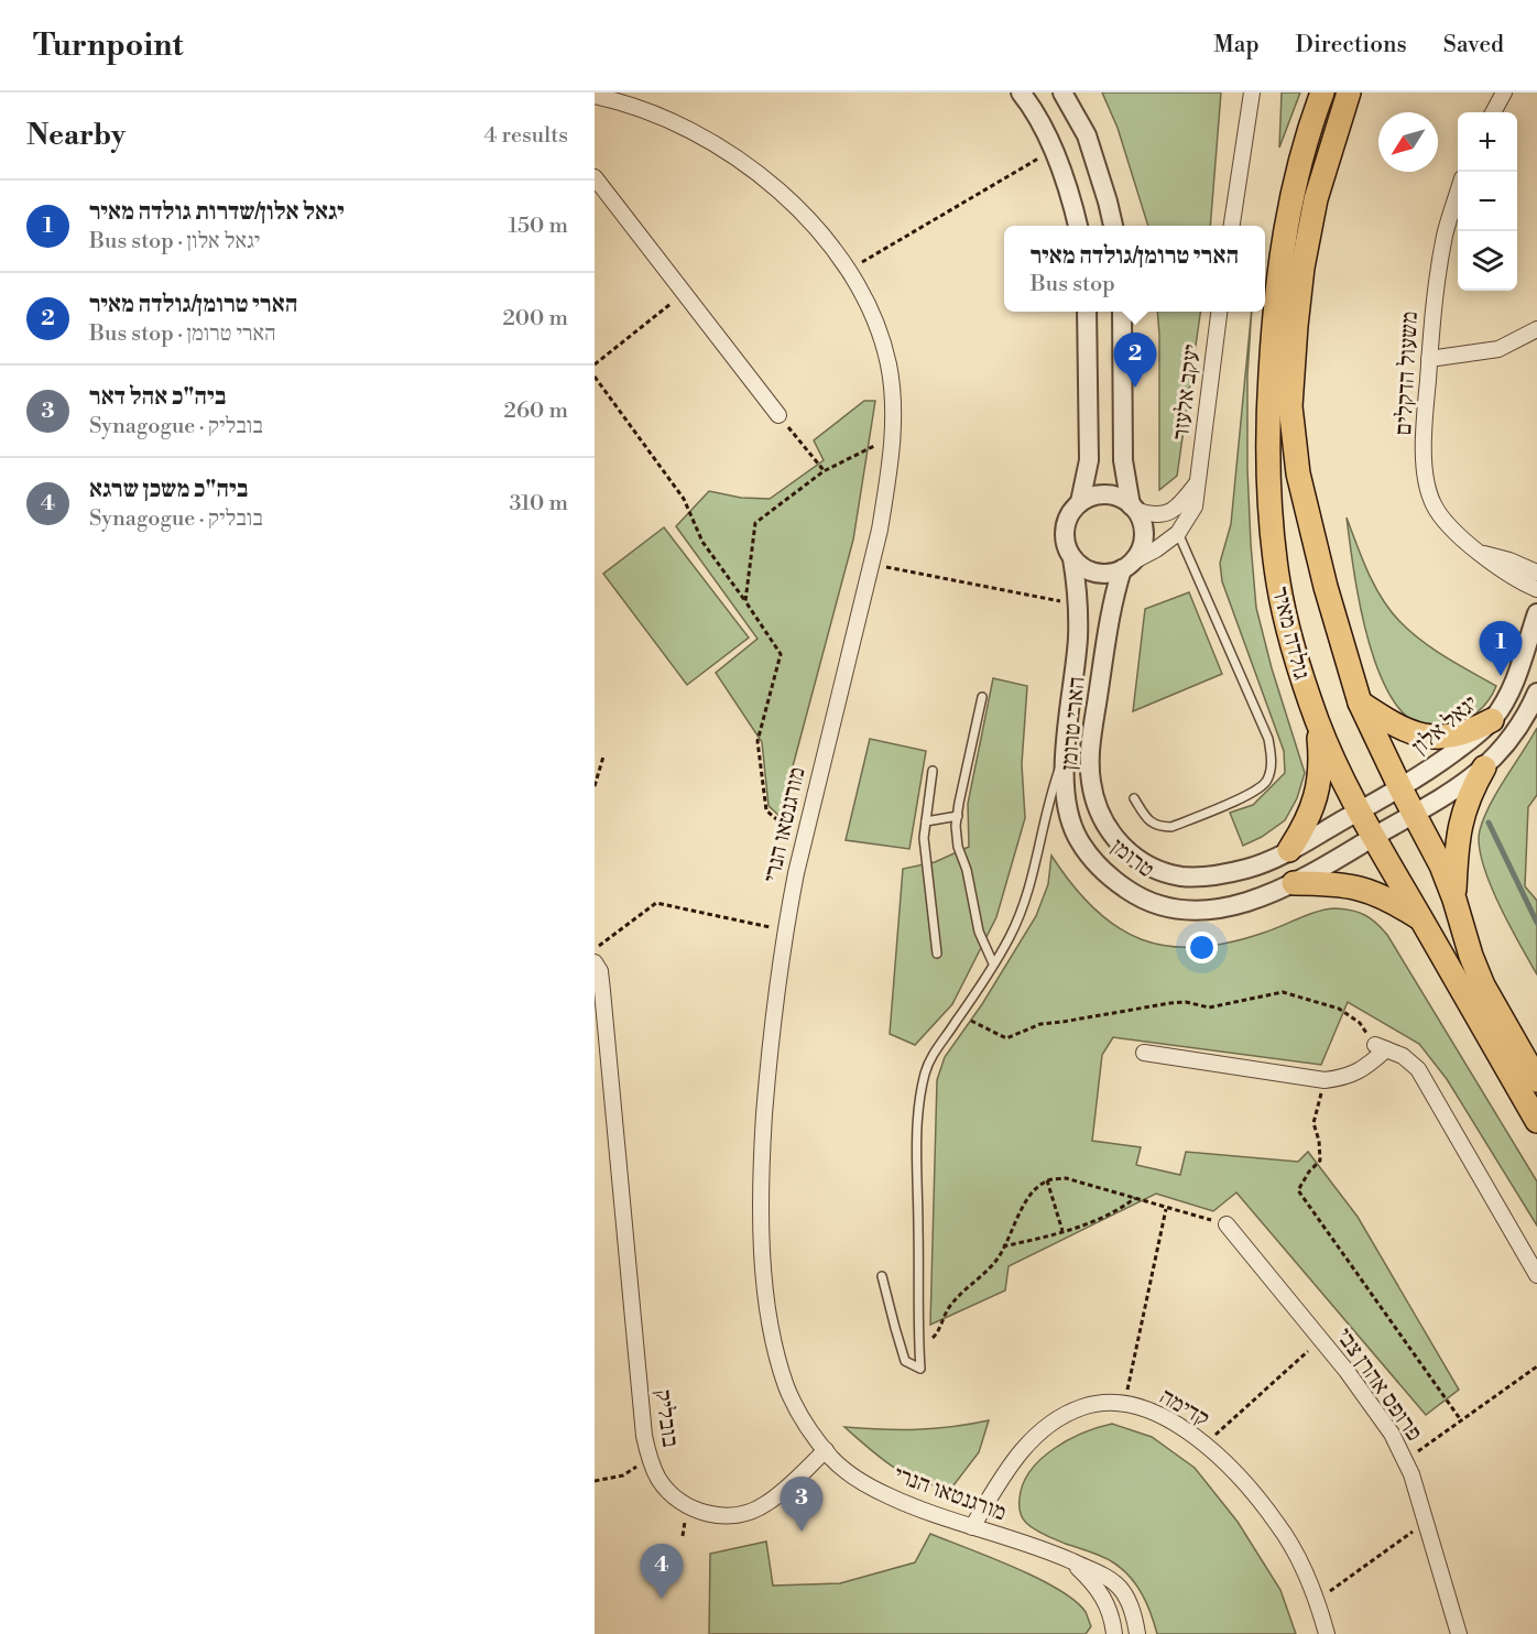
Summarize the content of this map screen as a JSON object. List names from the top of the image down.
{
  "streets": {
    "main road": ["גולדה מאיר"],
    "street": [
      "משעול הדקלים",
      "יעקב אלעזר",
      "הארי טרומן",
      "יגאל אלון",
      "מורגנטאו הנרי",
      "טרומן",
      "פרופס אהרן צבי",
      "קדימה",
      "בובליק"
    ]
  },
  "crossings": [
    ["יעקב אלעזר", "הארי טרומן"],
    ["גולדה מאיר", "הארי טרומן"],
    ["גולדה מאיר", "יגאל אלון"],
    ["הארי טרומן", "יגאל אלון"],
    ["הארי טרומן", "טרומן"],
    ["מורגנטאו הנרי", "קדימה"],
    ["מורגנטאו הנרי", "בובליק"]
  ],
  "north": "bottom left",
  "page": {
    "header": "Turnpoint",
    "nav": ["Map", "Directions", "Saved"],
    "heading": ["Nearby", "4 results"],
    "map_buttons": ["+", "−"],
    "list": [
      {
        "mark": "1",
        "name": "יגאל אלון/שדרות גולדה מאיר",
        "note": "Bus stop · יגאל אלון",
        "value": "150 m"
      },
      {
        "mark": "2",
        "name": "הארי טרומן/גולדה מאיר",
        "note": "Bus stop · הארי טרומן",
        "value": "200 m"
      },
      {
        "mark": "3",
        "name": "ביה\"כ אהל דאר",
        "note": "Synagogue · בובליק",
        "value": "260 m"
      },
      {
        "mark": "4",
        "name": "ביה\"כ משכן שרגא",
        "note": "Synagogue · בובליק",
        "value": "310 m"
      }
    ],
    "popup": ["הארי טרומן/גולדה מאיר", "Bus stop"],
    "pins": [
      "2",
      "1",
      "3",
      "4"
    ]
  }
}
